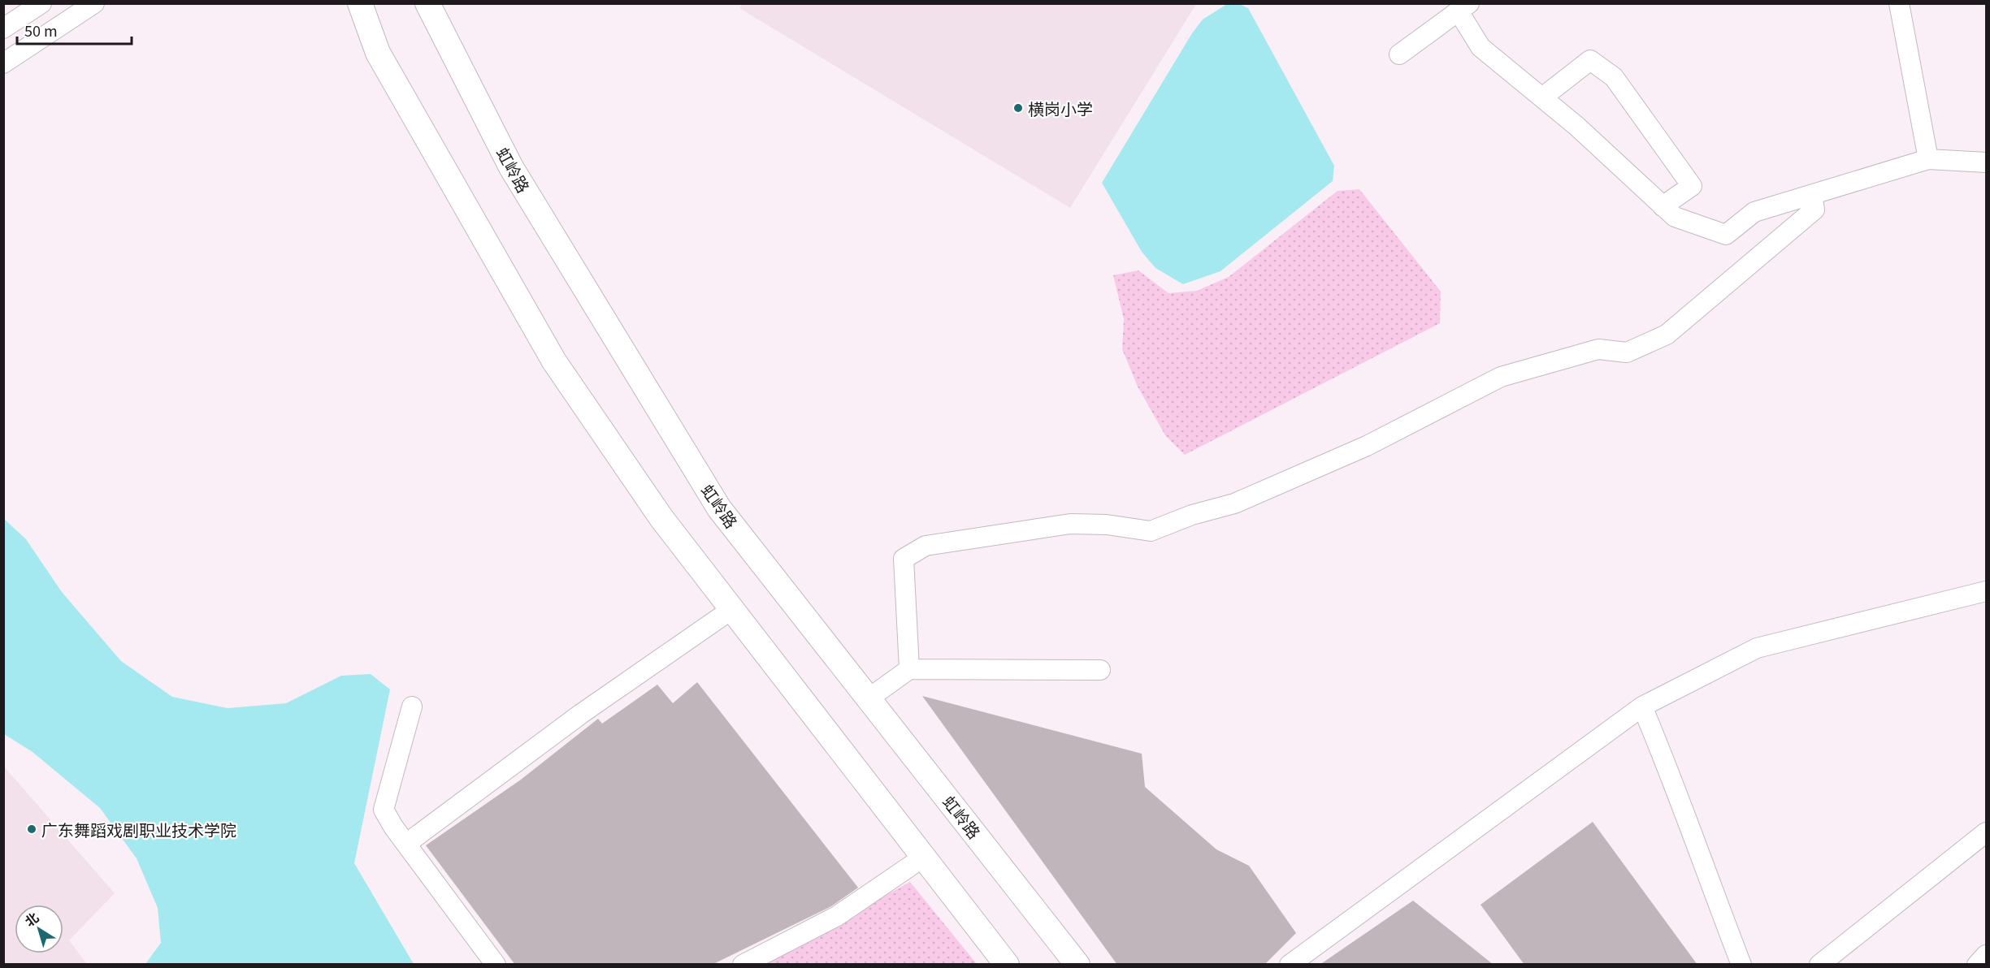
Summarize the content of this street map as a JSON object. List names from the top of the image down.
{
  "streets": {
    "main road": ["虹岭路"]
  },
  "places": ["横岗小学", "广东舞蹈戏剧职业技术学院"],
  "scale_bar": "50 m",
  "north": "top left"
}
